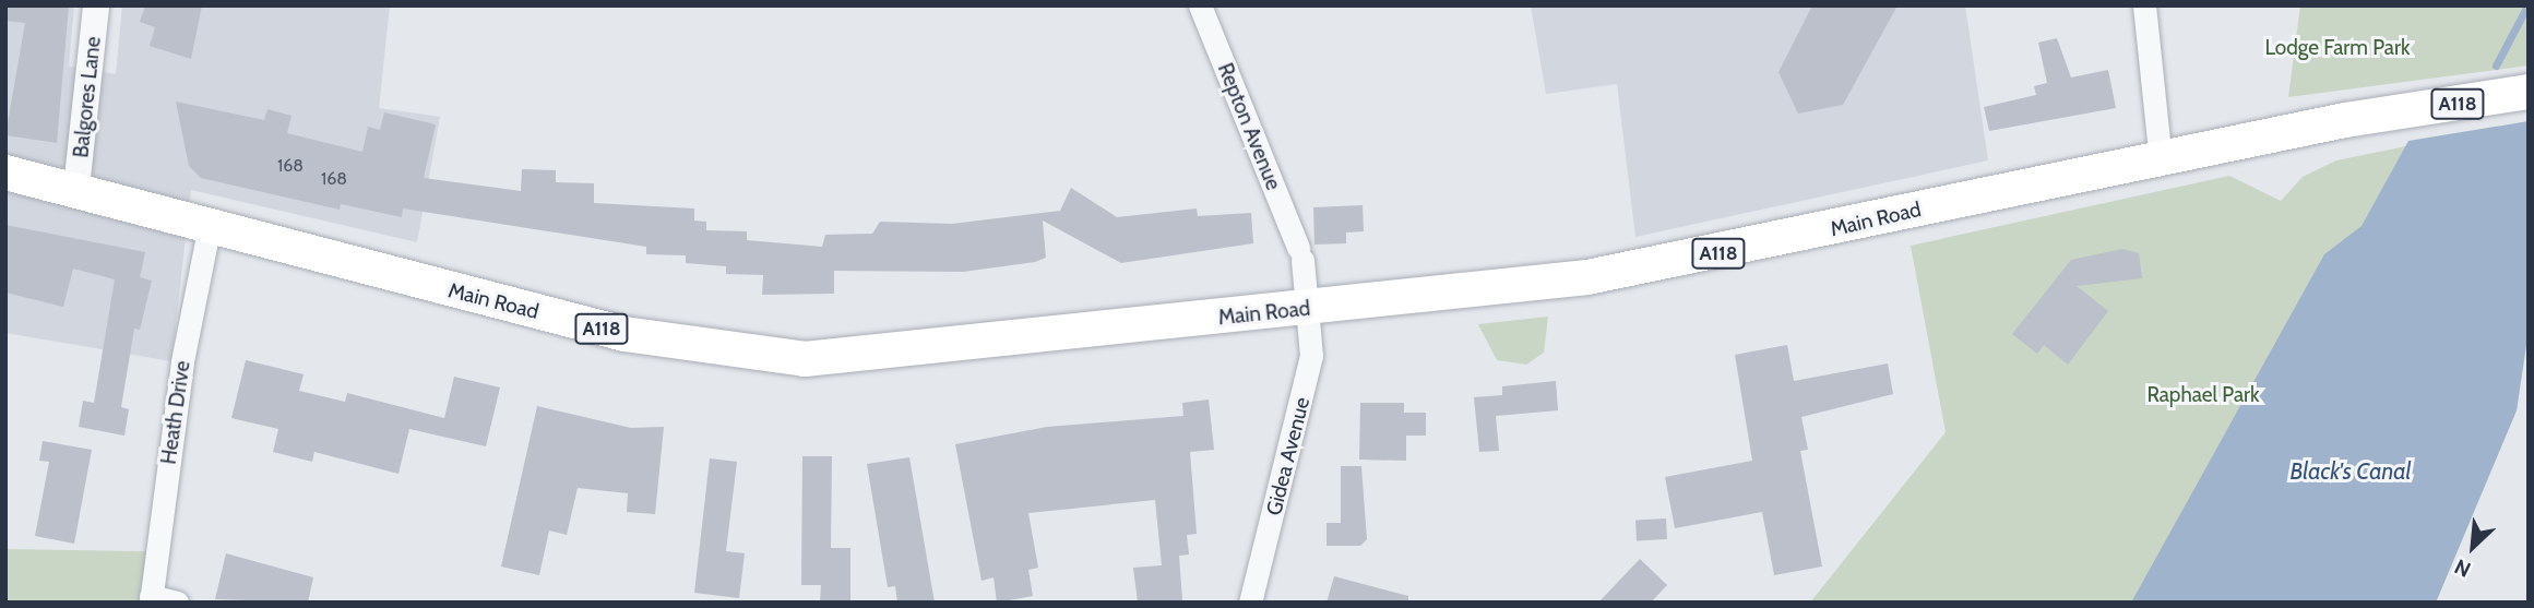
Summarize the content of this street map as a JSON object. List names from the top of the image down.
{
  "streets": {
    "main road": ["A118", "Main Road"],
    "street": [
      "Balgores Lane",
      "Repton Avenue",
      "Heath Drive",
      "Gidea Avenue"
    ]
  },
  "crossings": [
    ["Balgores Lane", "Main Road"],
    ["Repton Avenue", "Main Road"],
    ["Repton Avenue", "Gidea Avenue"],
    ["Main Road", "Heath Drive"],
    ["Main Road", "Gidea Avenue"]
  ],
  "water": ["Black's Canal"],
  "parks": ["Lodge Farm Park", "Raphael Park"],
  "house_numbers": ["168", "168"],
  "north": "bottom left"
}
